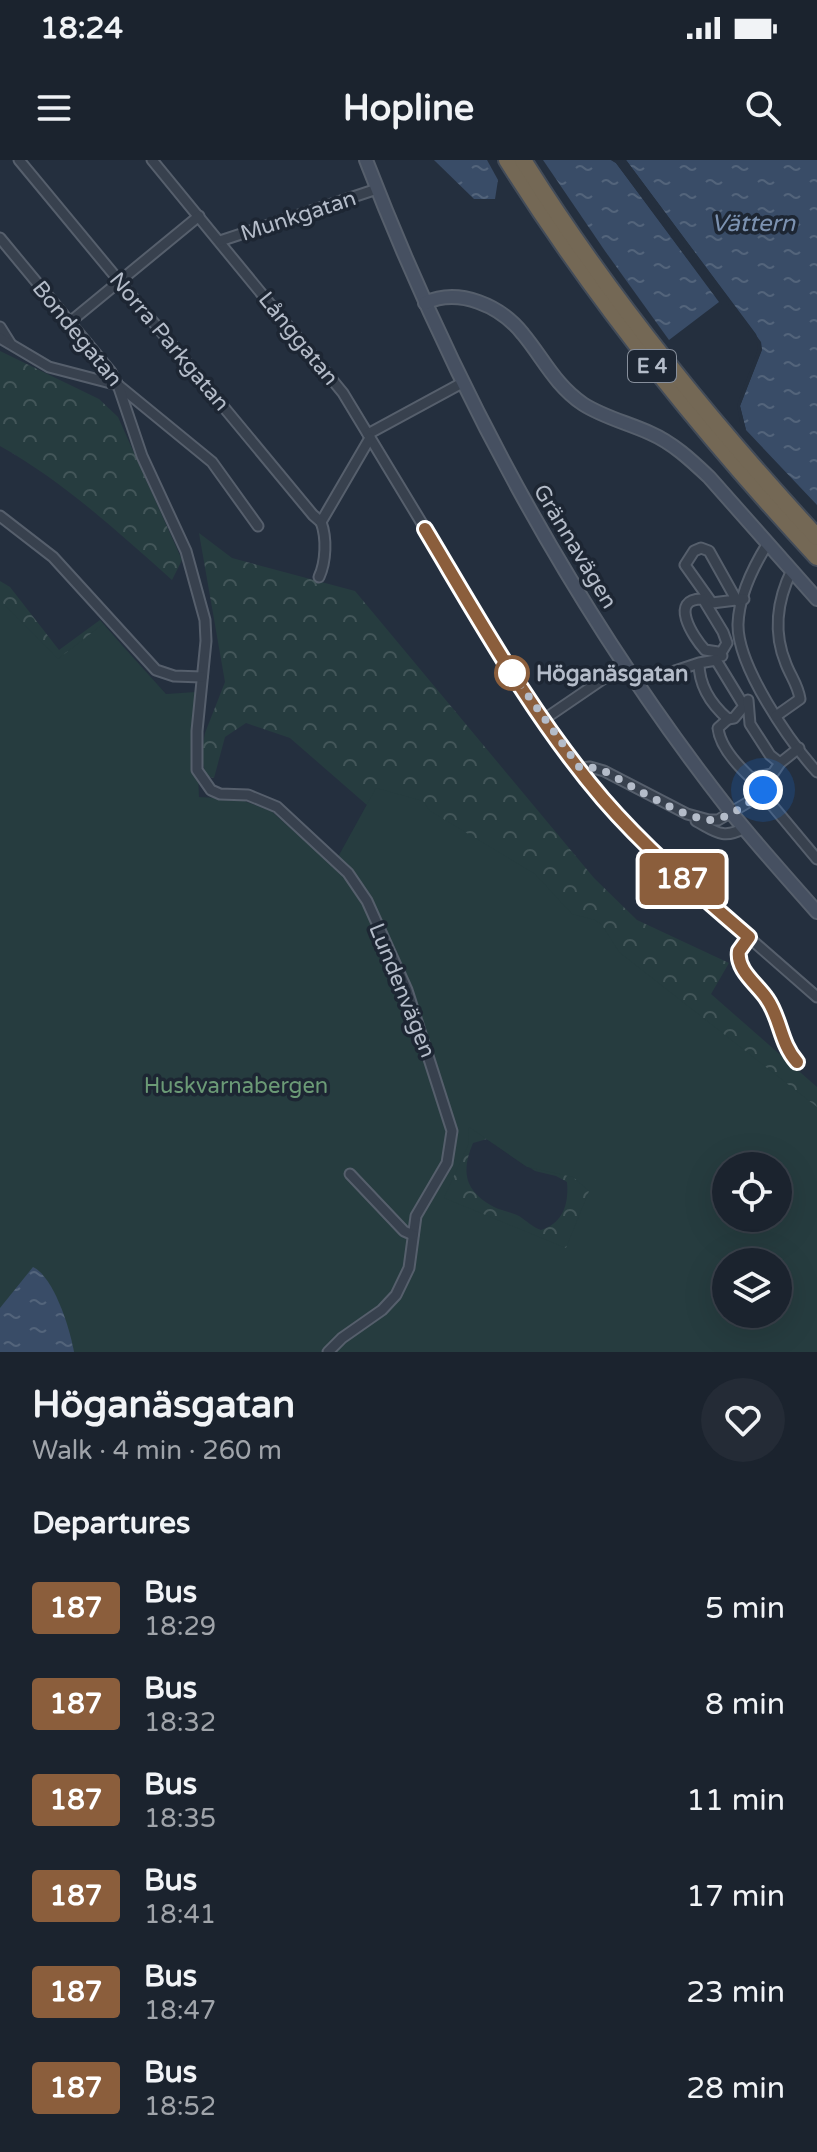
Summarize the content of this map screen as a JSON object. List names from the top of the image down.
{
  "streets": {
    "highway": ["E 4"],
    "main road": ["Grännavägen"],
    "street": [
      "Munkgatan",
      "Bondegatan",
      "Långgatan",
      "Norra Parkgatan",
      "Lundenvägen"
    ]
  },
  "crossings": [
    ["Munkgatan", "Långgatan"],
    ["Munkgatan", "Grännavägen"],
    ["Bondegatan", "Lundenvägen"]
  ],
  "water": ["Vättern"],
  "parks": ["Huskvarnabergen"],
  "places": ["Höganäsgatan"],
  "lines": ["bus line 187"],
  "page": {
    "status": "18:24",
    "header": "Hopline",
    "on_map": "187",
    "heading": [
      ["Höganäsgatan", "Walk · 4 min · 260 m"],
      "Departures"
    ],
    "list": [
      {
        "mark": "187",
        "name": "Bus",
        "note": "18:29",
        "value": "5 min"
      },
      {
        "mark": "187",
        "name": "Bus",
        "note": "18:32",
        "value": "8 min"
      },
      {
        "mark": "187",
        "name": "Bus",
        "note": "18:35",
        "value": "11 min"
      },
      {
        "mark": "187",
        "name": "Bus",
        "note": "18:41",
        "value": "17 min"
      },
      {
        "mark": "187",
        "name": "Bus",
        "note": "18:47",
        "value": "23 min"
      },
      {
        "mark": "187",
        "name": "Bus",
        "note": "18:52",
        "value": "28 min"
      }
    ]
  }
}
